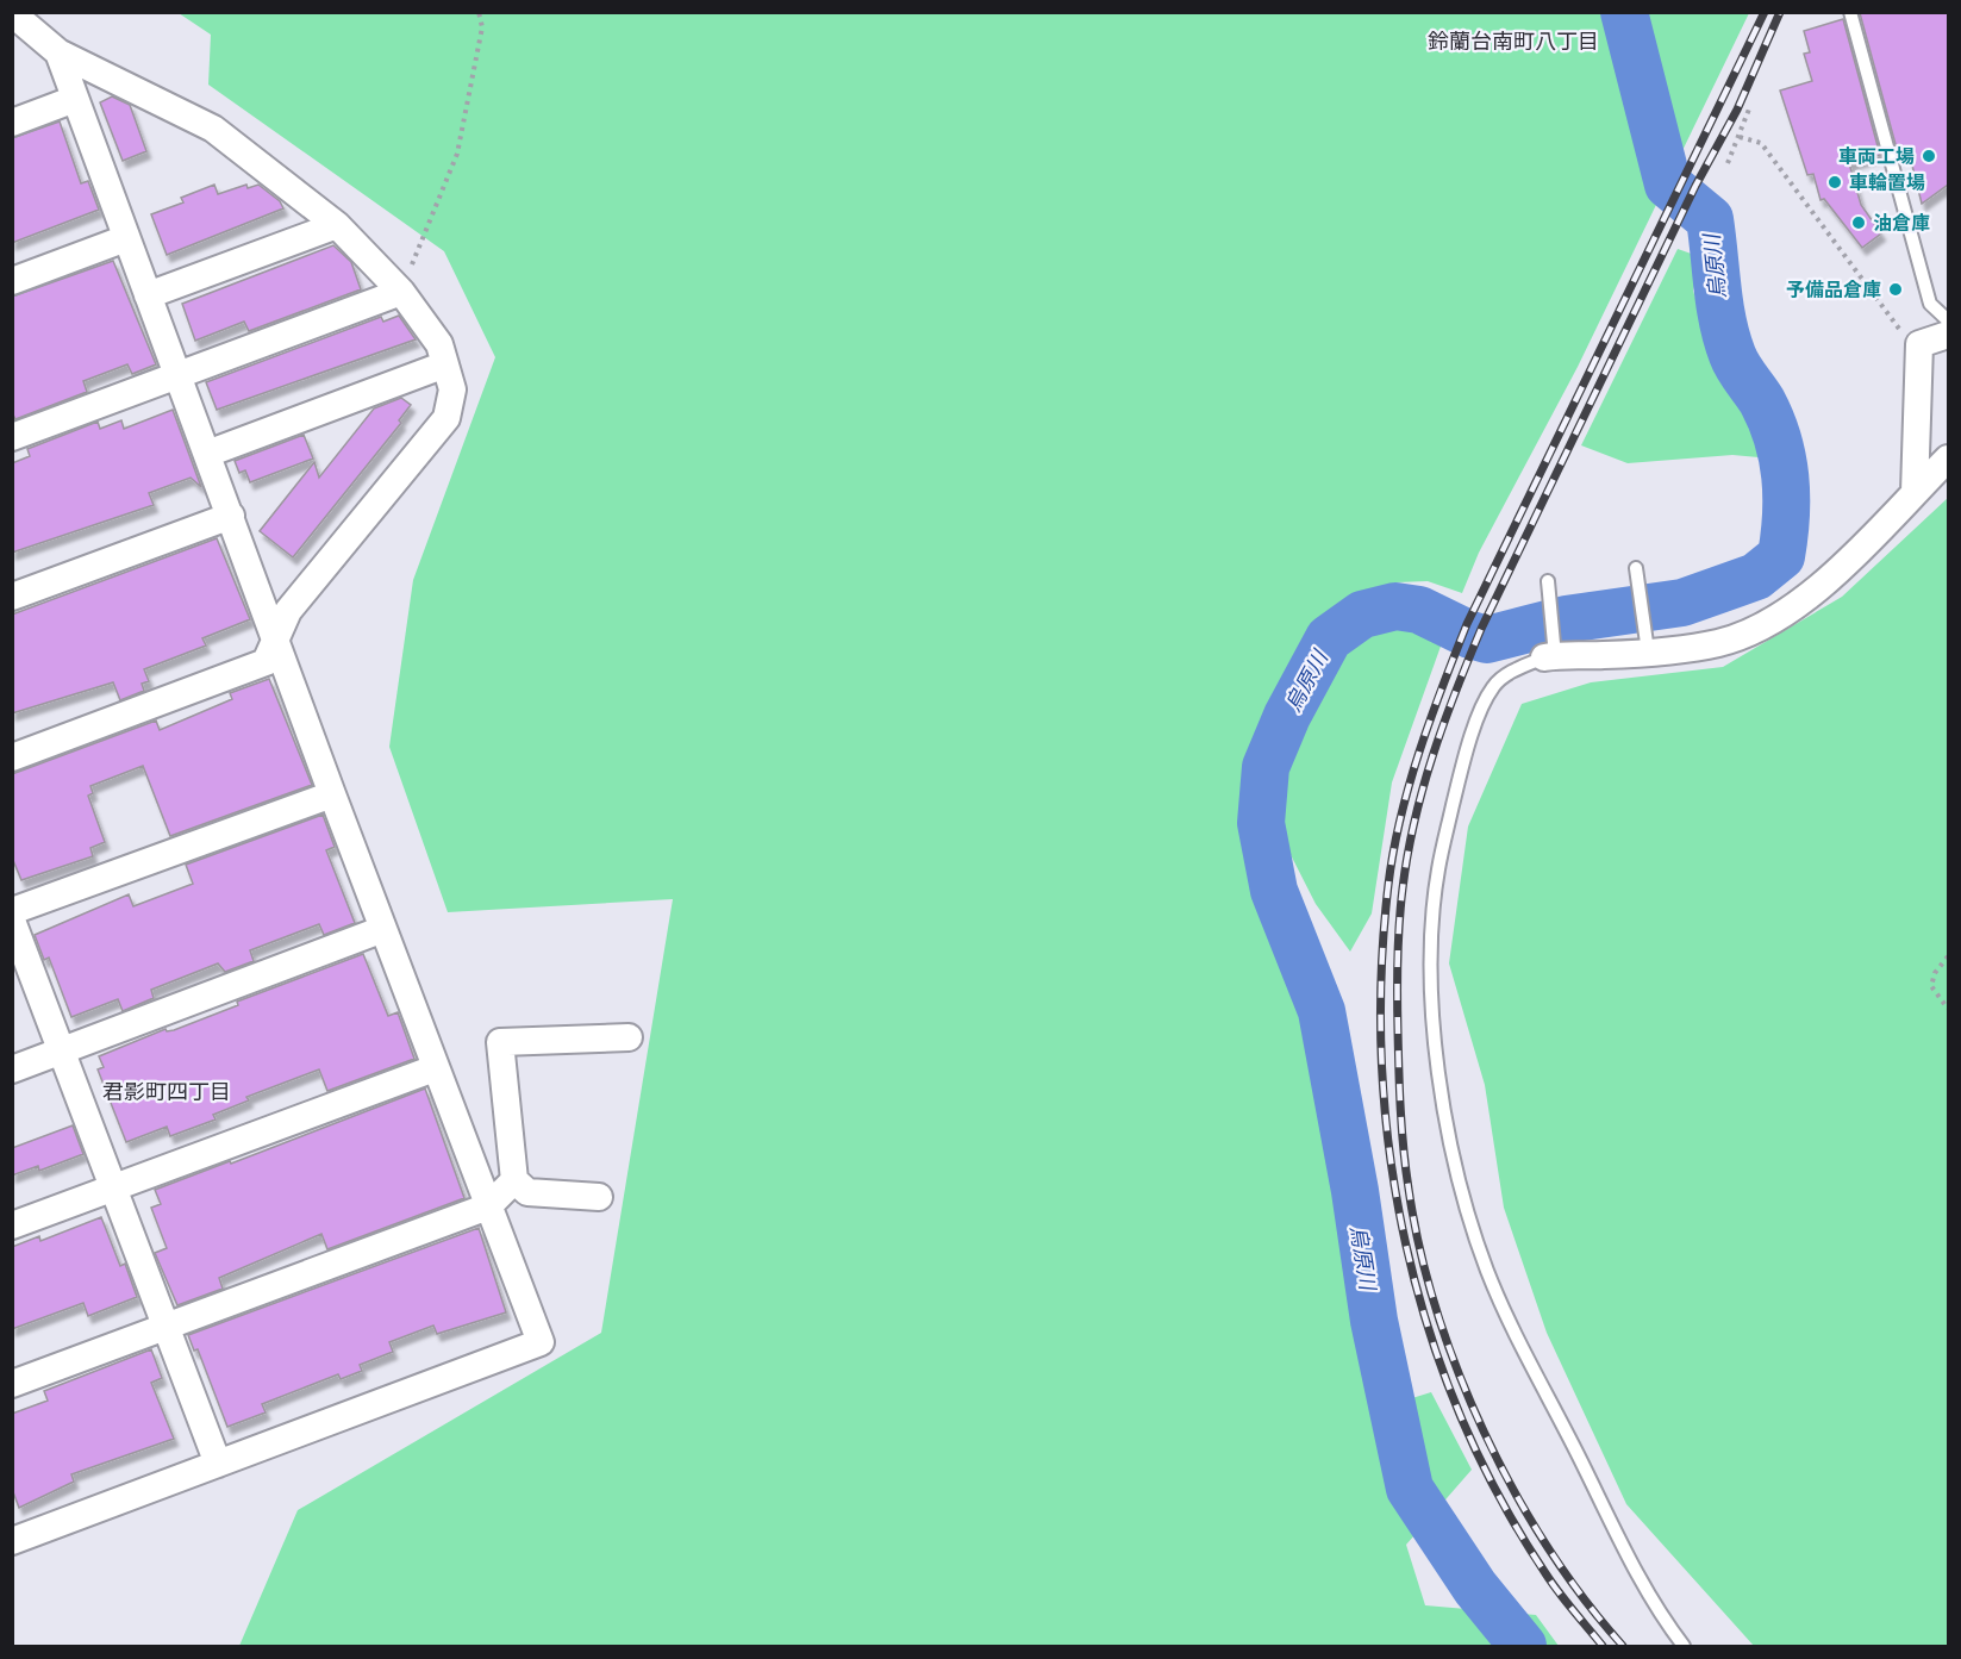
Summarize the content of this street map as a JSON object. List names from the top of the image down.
{
  "districts": ["鈴蘭台南町八丁目", "君影町四丁目"],
  "water": ["烏原川"],
  "places": [
    "車両工場",
    "車輪置場",
    "油倉庫",
    "予備品倉庫"
  ]
}
